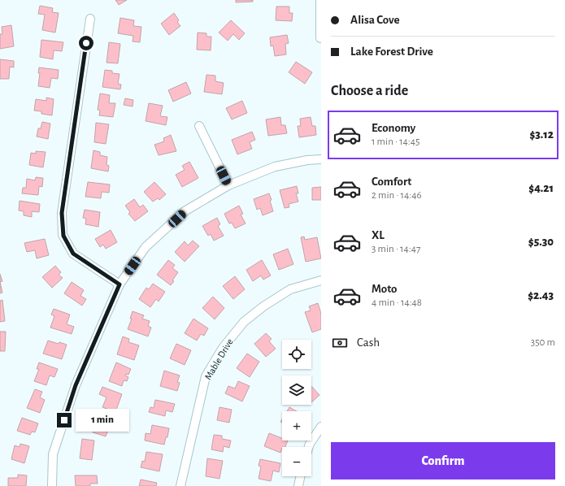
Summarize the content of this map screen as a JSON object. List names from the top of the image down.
{
  "streets": {
    "street": ["Mable Drive"]
  },
  "page": {
    "banner": ["Alisa Cove", "Lake Forest Drive"],
    "heading": "Choose a ride",
    "list": [
      {
        "name": "Economy",
        "note": "1 min · 14:45",
        "value": "$3.12"
      },
      {
        "name": "Comfort",
        "note": "2 min · 14:46",
        "value": "$4.21"
      },
      {
        "name": "XL",
        "note": "3 min · 14:47",
        "value": "$5.30"
      },
      {
        "name": "Moto",
        "note": "4 min · 14:48",
        "value": "$2.43"
      }
    ],
    "pay": ["Cash", "350 m"],
    "map_buttons": ["+", "−"],
    "bubble": "1 min",
    "buttons": "Confirm"
  }
}
